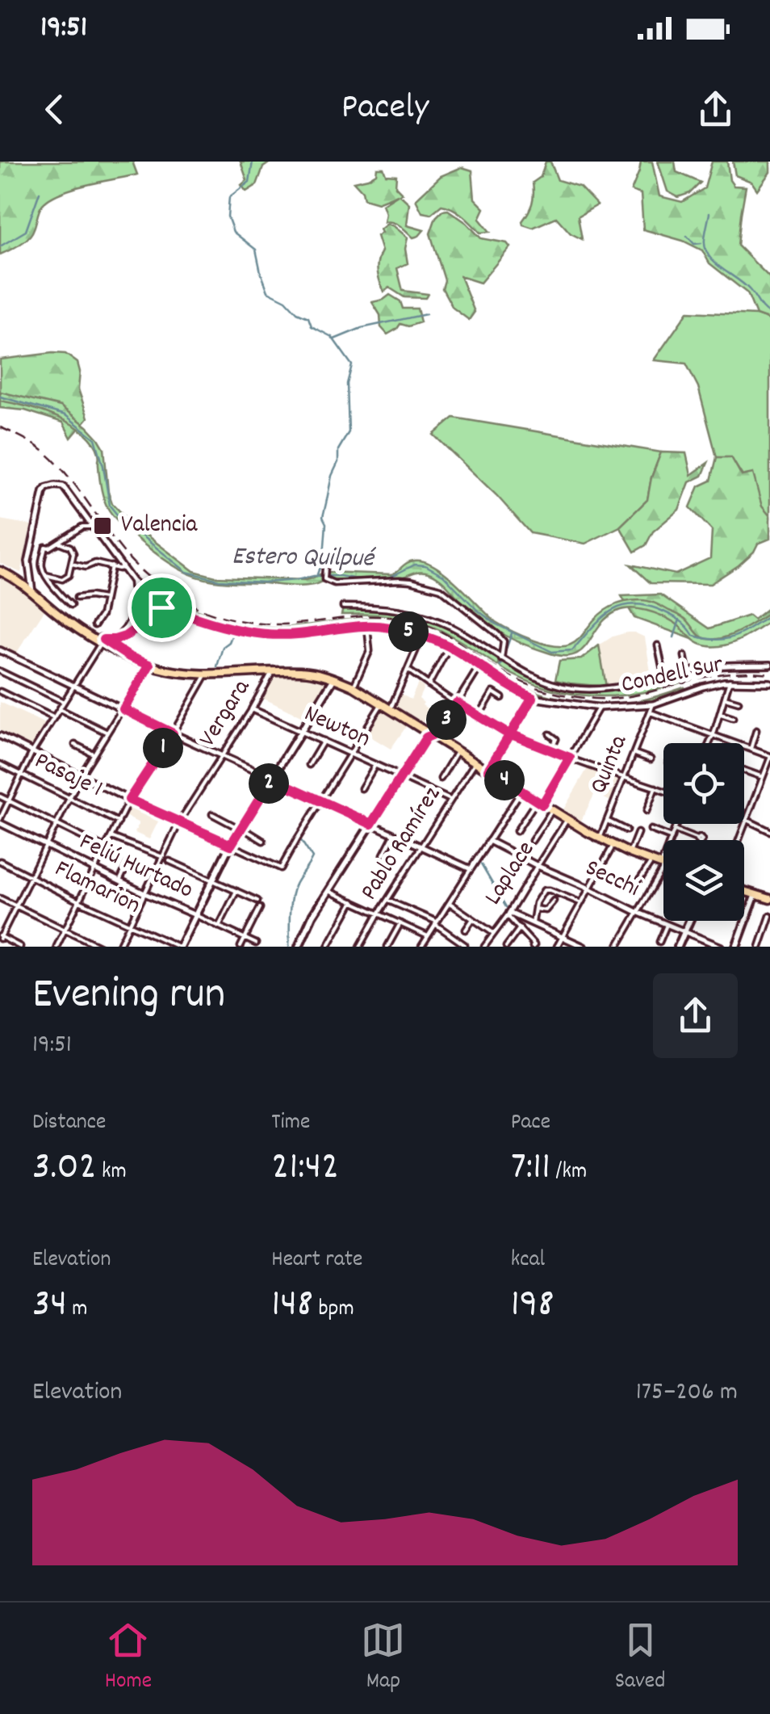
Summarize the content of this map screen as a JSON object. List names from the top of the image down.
{
  "streets": {
    "street": [
      "Condell Sur",
      "Vergara",
      "Newton",
      "Quinta",
      "Pasaje 1",
      "Pablo Ramírez",
      "Feliú Hurtado",
      "Laplace",
      "Secchi",
      "Flamarion"
    ]
  },
  "crossings": [
    ["Condell Sur", "Quinta"],
    ["Vergara", "Newton"],
    ["Vergara", "Feliú Hurtado"],
    ["Vergara", "Flamarion"],
    ["Newton", "Pablo Ramírez"],
    ["Laplace", "Secchi"]
  ],
  "water": ["Estero Quilpué"],
  "places": {
    "transit": ["Valencia"]
  },
  "page": {
    "status": "19:51",
    "header": "Pacely",
    "pins": [
      "5",
      "3",
      "1",
      "4",
      "2"
    ],
    "heading": ["Evening run", "19:51"],
    "stats": [
      ["Distance", "3.02 km"],
      ["Time", "21:42"],
      ["Pace", "7:11 /km"],
      ["Elevation", "34 m"],
      ["Heart rate", "148 bpm"],
      ["kcal", "198"]
    ],
    "chart": ["Elevation", "175–206 m"],
    "tabs": ["Home", "Map", "Saved"]
  }
}
